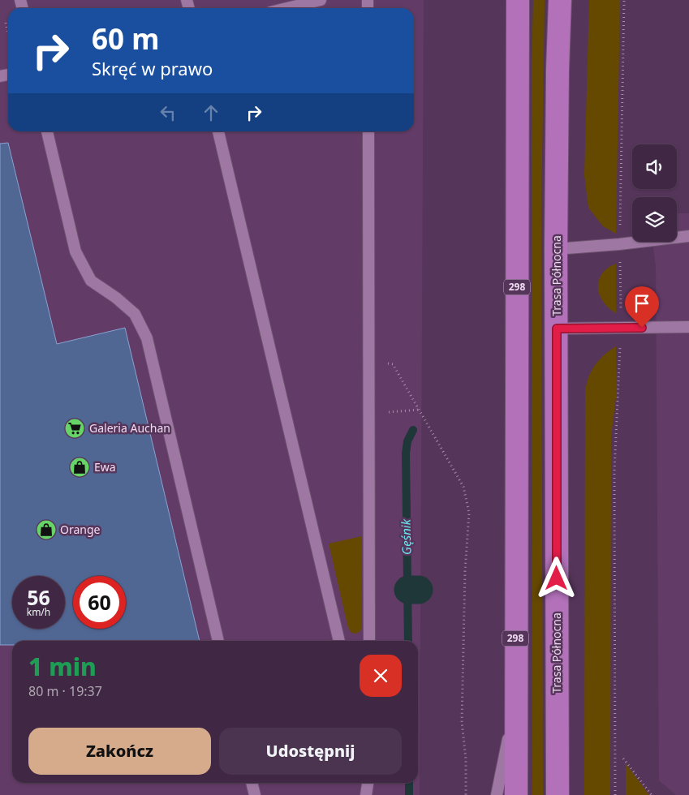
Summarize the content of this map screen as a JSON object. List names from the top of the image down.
{
  "streets": {
    "main road": ["Trasa Północna", "298"]
  },
  "water": ["Gęśnik"],
  "places": {
    "supermarket": ["Galeria Auchan"],
    "shop": ["Ewa", "Orange"]
  },
  "page": {
    "turn": ["60 m", "Skręć w prawo"],
    "speed": "56 km/h",
    "limit": "60",
    "heading": ["1 min", "80 m · 19:37"],
    "buttons": ["Zakończ", "Udostępnij"]
  }
}
